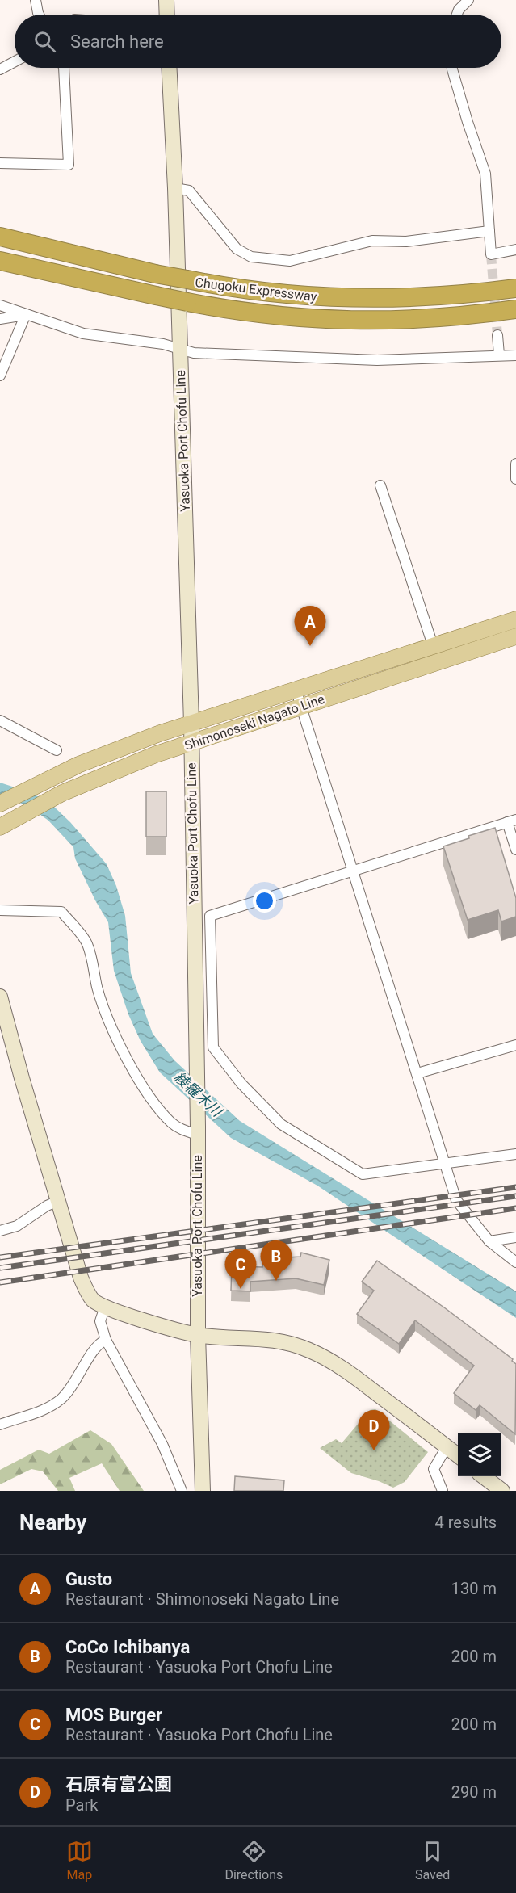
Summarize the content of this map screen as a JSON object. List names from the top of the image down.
{
  "streets": {
    "highway": ["Chugoku Expressway"],
    "main road": ["Yasuoka Port Chofu Line", "Shimonoseki Nagato Line"]
  },
  "crossings": [
    ["Yasuoka Port Chofu Line", "Shimonoseki Nagato Line"]
  ],
  "water": ["綾羅木川"],
  "page": {
    "search": "Search here",
    "pins": [
      "A",
      "B",
      "C",
      "D"
    ],
    "heading": ["Nearby", "4 results"],
    "list": [
      {
        "mark": "A",
        "name": "Gusto",
        "note": "Restaurant · Shimonoseki Nagato Line",
        "value": "130 m"
      },
      {
        "mark": "B",
        "name": "CoCo Ichibanya",
        "note": "Restaurant · Yasuoka Port Chofu Line",
        "value": "200 m"
      },
      {
        "mark": "C",
        "name": "MOS Burger",
        "note": "Restaurant · Yasuoka Port Chofu Line",
        "value": "200 m"
      },
      {
        "mark": "D",
        "name": "石原有富公園",
        "note": "Park",
        "value": "290 m"
      }
    ],
    "nav": ["Map", "Directions", "Saved"]
  }
}
